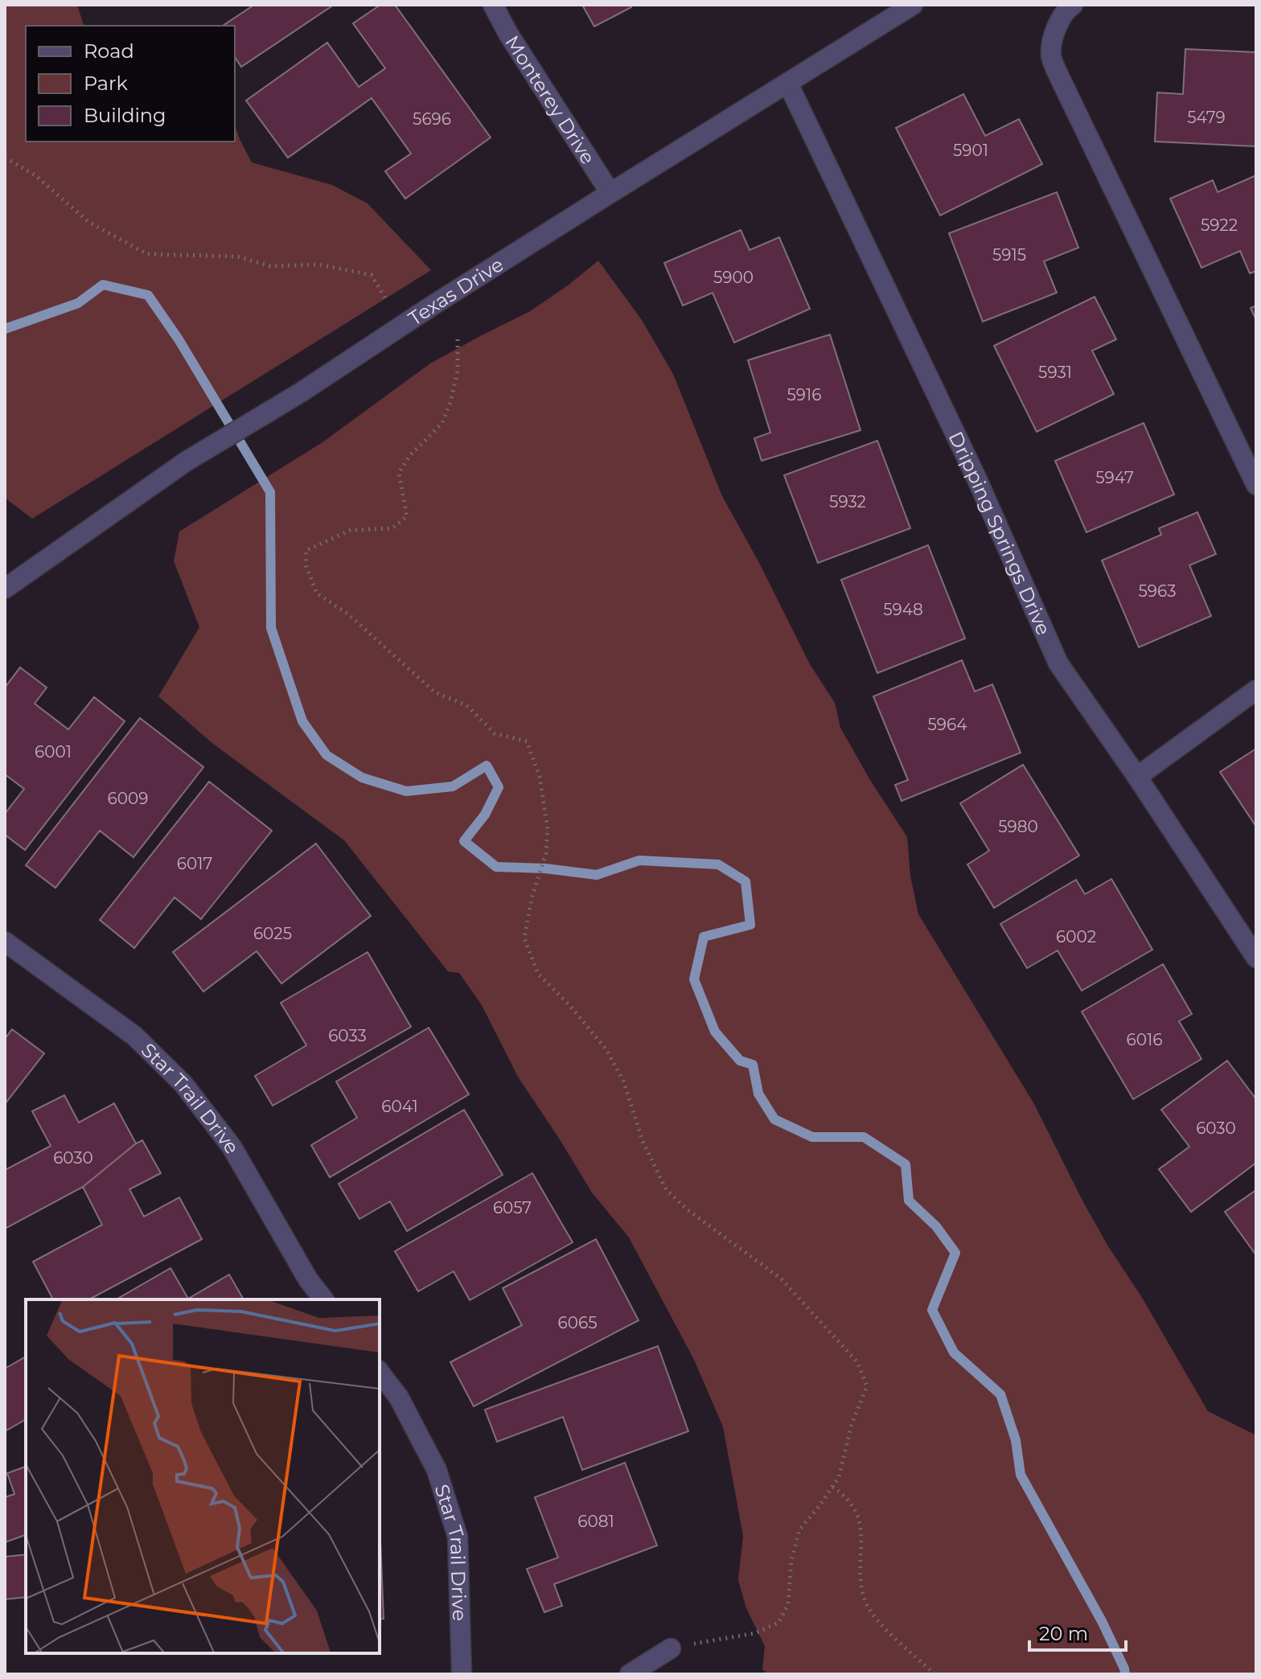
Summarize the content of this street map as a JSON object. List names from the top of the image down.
{
  "streets": {
    "street": [
      "Monterey Drive",
      "Texas Drive",
      "Dripping Springs Drive",
      "Star Trail Drive"
    ]
  },
  "crossings": [
    ["Monterey Drive", "Texas Drive"],
    ["Texas Drive", "Dripping Springs Drive"]
  ],
  "house_numbers": [
    "5479",
    "5696",
    "5901",
    "5922",
    "5915",
    "5900",
    "5931",
    "5916",
    "5947",
    "5932",
    "5963",
    "5948",
    "5964",
    "6001",
    "6009",
    "5980",
    "6017",
    "6025",
    "6002",
    "6033",
    "6016",
    "6041",
    "6030",
    "6030",
    "6057",
    "6065",
    "6081"
  ],
  "legend": ["Road", "Park", "Building"],
  "scale_bar": "20 m"
}
